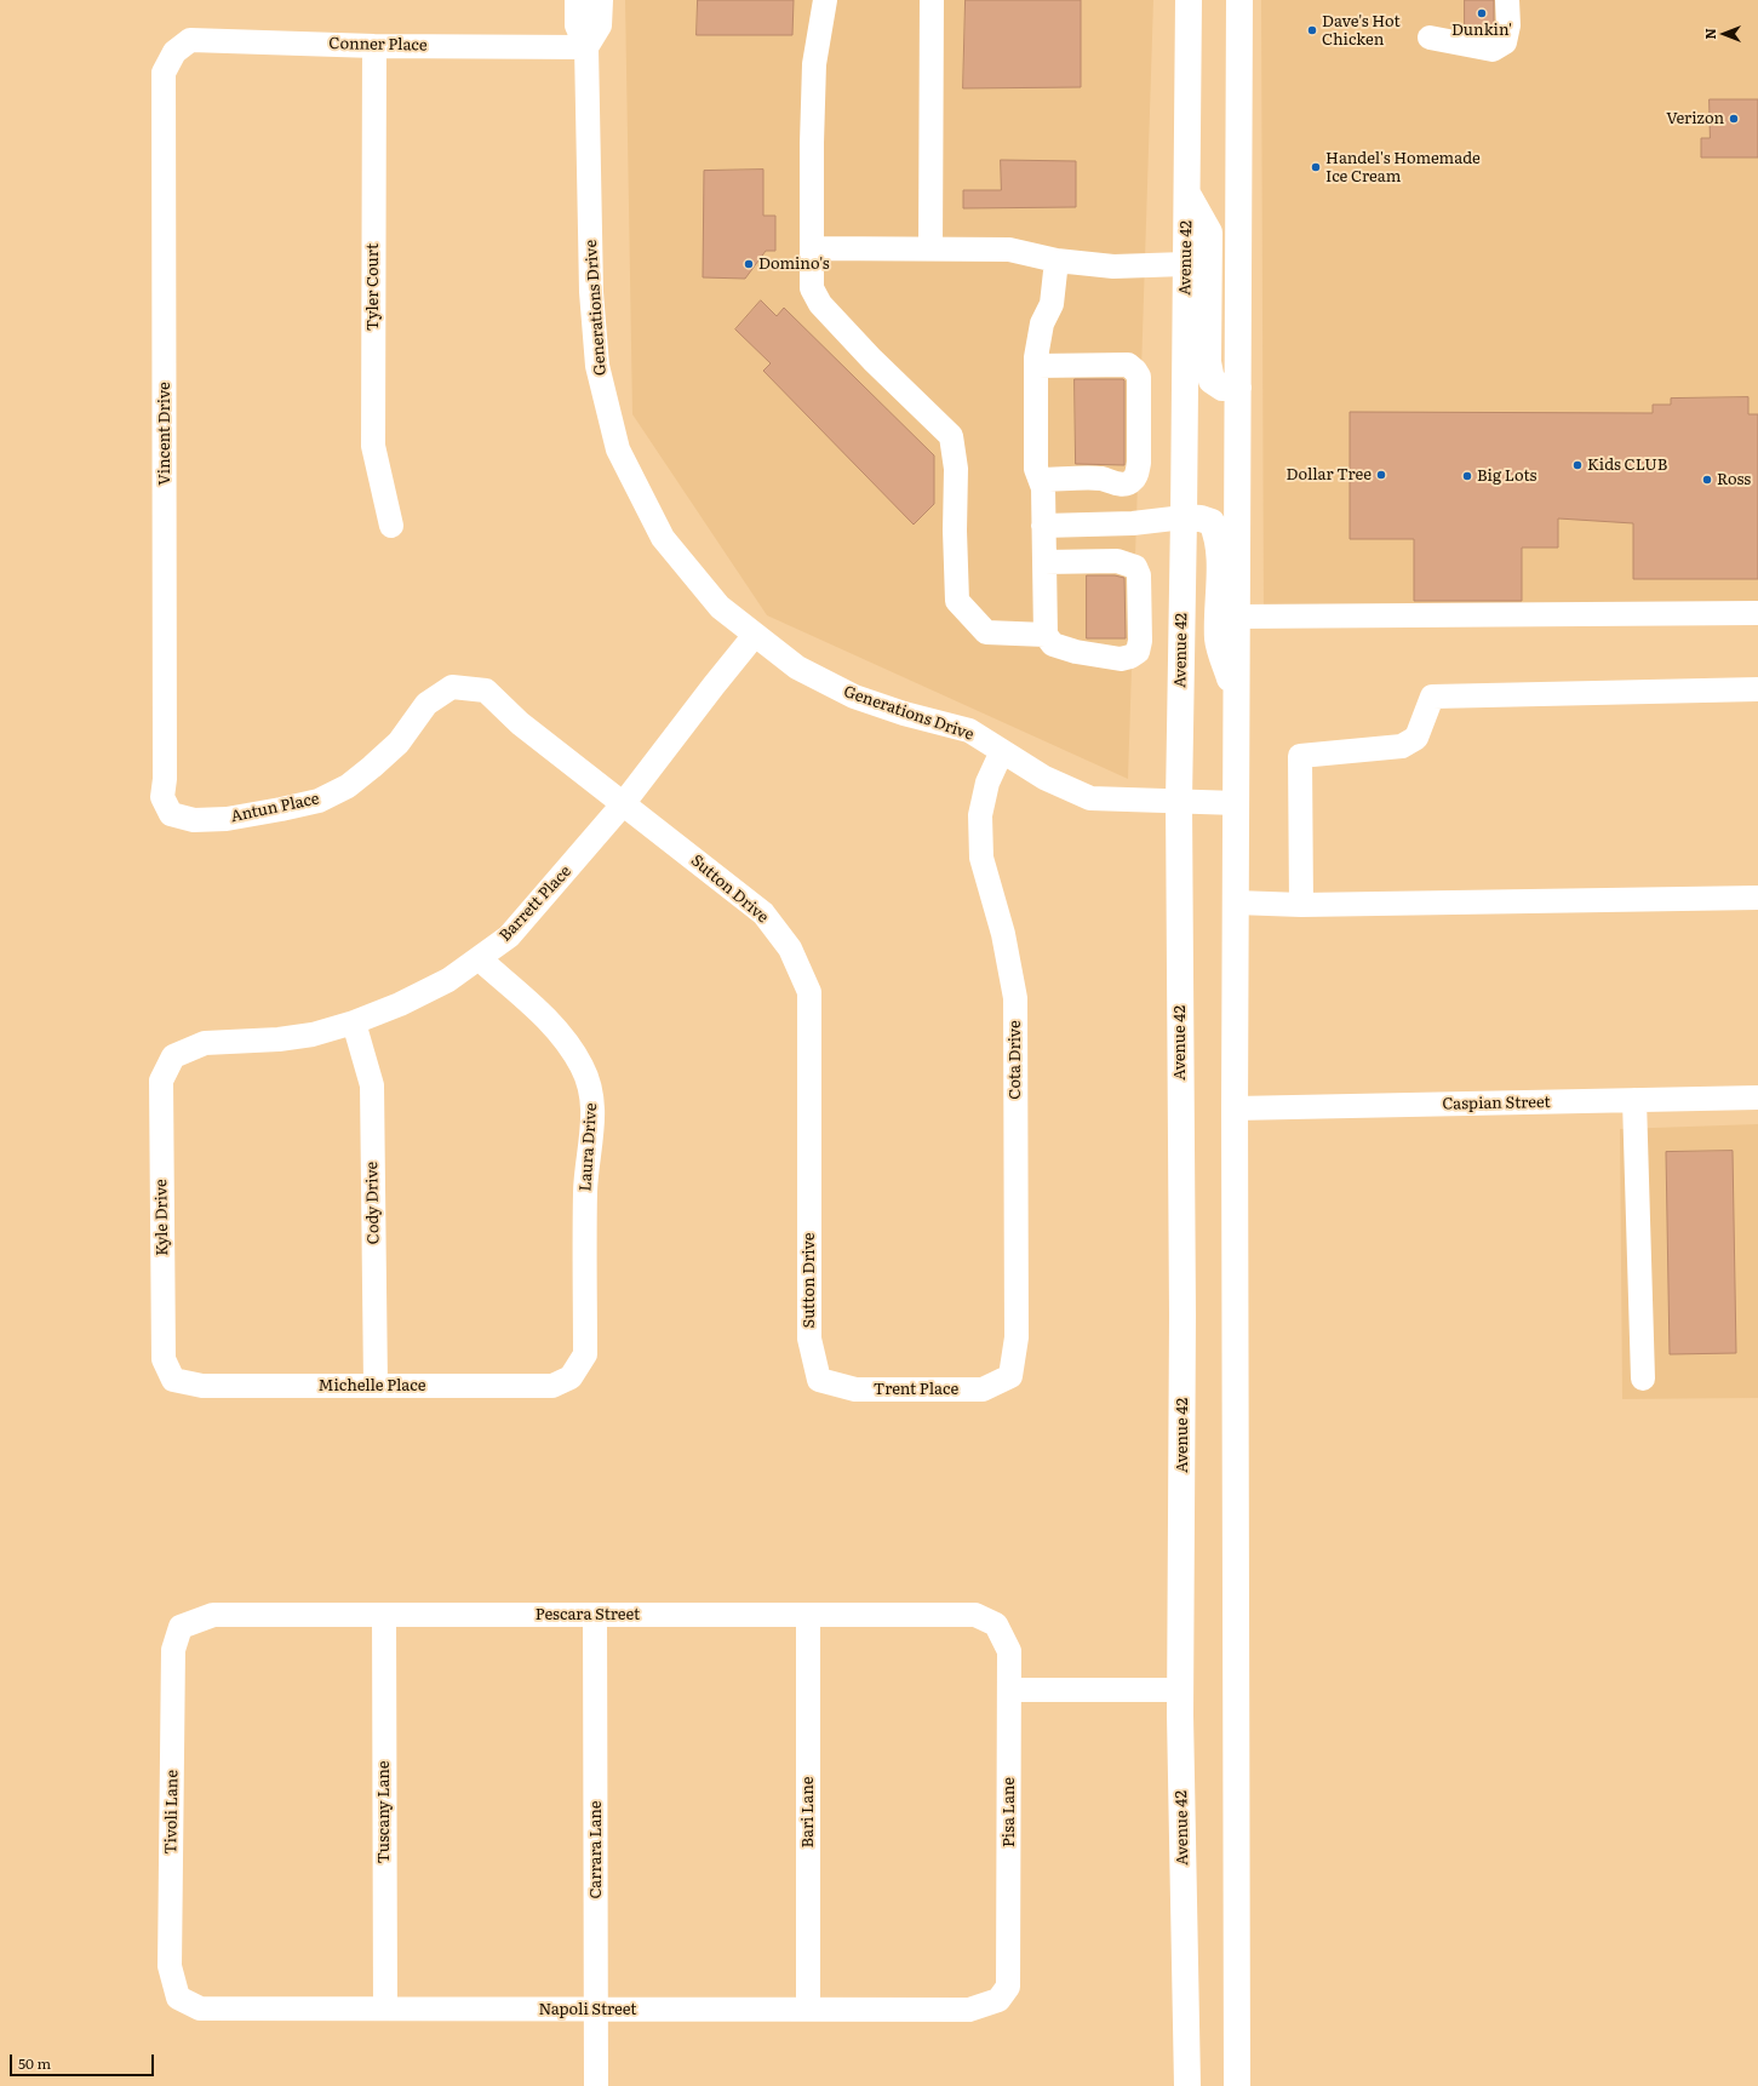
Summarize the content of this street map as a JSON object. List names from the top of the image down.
{
  "streets": {
    "main road": ["Avenue 42"],
    "street": [
      "Conner Place",
      "Tyler Court",
      "Generations Drive",
      "Vincent Drive",
      "Antun Place",
      "Sutton Drive",
      "Barrett Place",
      "Cota Drive",
      "Caspian Street",
      "Laura Drive",
      "Cody Drive",
      "Kyle Drive",
      "Michelle Place",
      "Trent Place",
      "Pescara Street",
      "Tivoli Lane",
      "Tuscany Lane",
      "Bari Lane",
      "Pisa Lane",
      "Carrara Lane",
      "Napoli Street"
    ]
  },
  "crossings": [
    ["Conner Place", "Tyler Court"],
    ["Conner Place", "Generations Drive"],
    ["Conner Place", "Vincent Drive"],
    ["Avenue 42", "Generations Drive"],
    ["Generations Drive", "Barrett Place"],
    ["Generations Drive", "Cota Drive"],
    ["Vincent Drive", "Antun Place"],
    ["Antun Place", "Sutton Drive"],
    ["Sutton Drive", "Barrett Place"],
    ["Sutton Drive", "Trent Place"],
    ["Barrett Place", "Laura Drive"],
    ["Barrett Place", "Cody Drive"],
    ["Barrett Place", "Kyle Drive"],
    ["Cota Drive", "Trent Place"],
    ["Laura Drive", "Michelle Place"],
    ["Cody Drive", "Michelle Place"],
    ["Kyle Drive", "Michelle Place"],
    ["Pescara Street", "Tivoli Lane"],
    ["Pescara Street", "Tuscany Lane"],
    ["Pescara Street", "Bari Lane"],
    ["Pescara Street", "Pisa Lane"],
    ["Pescara Street", "Carrara Lane"],
    ["Tivoli Lane", "Napoli Street"],
    ["Tuscany Lane", "Napoli Street"],
    ["Bari Lane", "Napoli Street"],
    ["Pisa Lane", "Napoli Street"],
    ["Carrara Lane", "Napoli Street"]
  ],
  "places": [
    "Dunkin'",
    "Dave's Hot Chicken",
    "Verizon",
    "Handel's Homemade Ice Cream",
    "Domino's",
    "Kids CLUB",
    "Dollar Tree",
    "Big Lots",
    "Ross"
  ],
  "scale_bar": "50 m",
  "north": "left"
}
